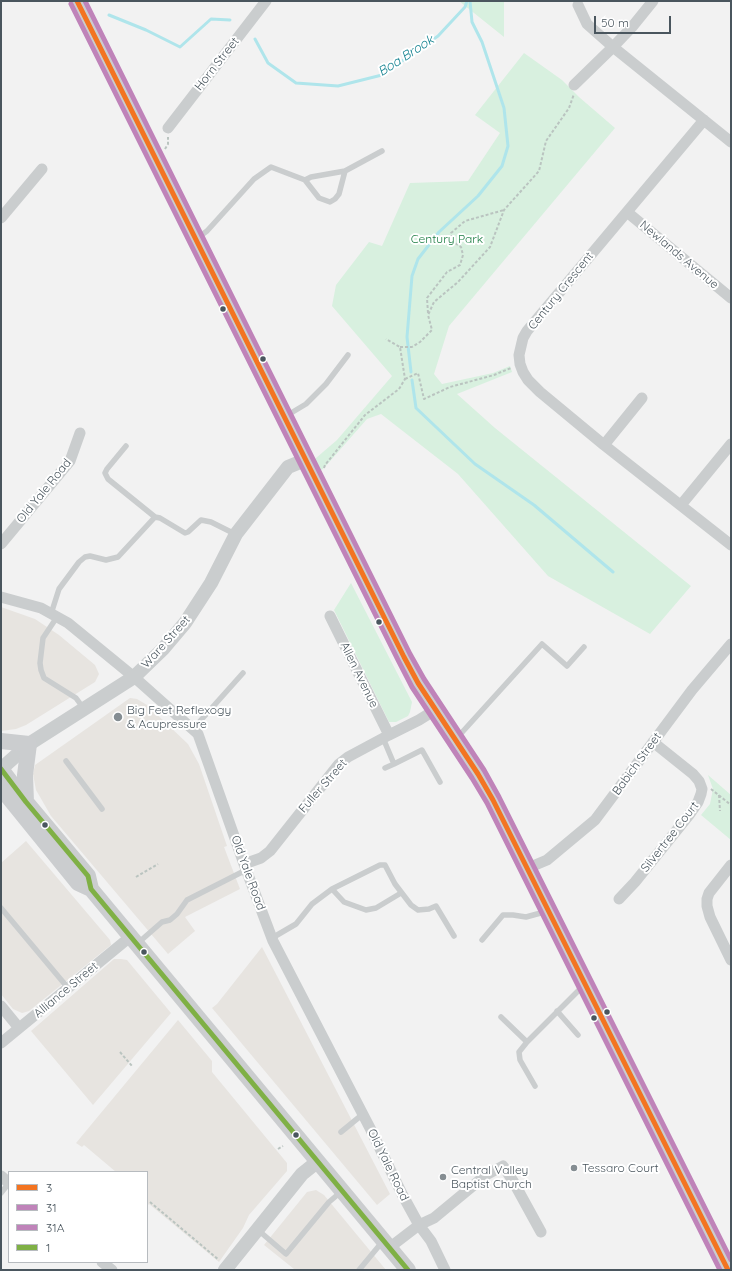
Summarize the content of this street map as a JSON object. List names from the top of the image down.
{
  "streets": {
    "street": [
      "Horn Street",
      "Newlands Avenue",
      "Century Crescent",
      "Old Yale Road",
      "Ware Street",
      "Allen Avenue",
      "Babich Street",
      "Fuller Street",
      "Silvertree Court",
      "Alliance Street"
    ]
  },
  "crossings": [
    ["Newlands Avenue", "Century Crescent"],
    ["Old Yale Road", "Ware Street"],
    ["Old Yale Road", "Fuller Street"],
    ["Allen Avenue", "Fuller Street"],
    ["Babich Street", "Silvertree Court"]
  ],
  "water": ["Boa Brook"],
  "parks": ["Century Park"],
  "places": ["Big Feet Reflexogy & Acupressure", "Tessaro Court", "Central Valley Baptist Church"],
  "lines": [
    "transit line 3",
    "transit line 31A",
    "transit line 31",
    "transit line 1"
  ],
  "legend": [
    "3",
    "31",
    "31A",
    "1"
  ],
  "scale_bar": "50 m"
}
